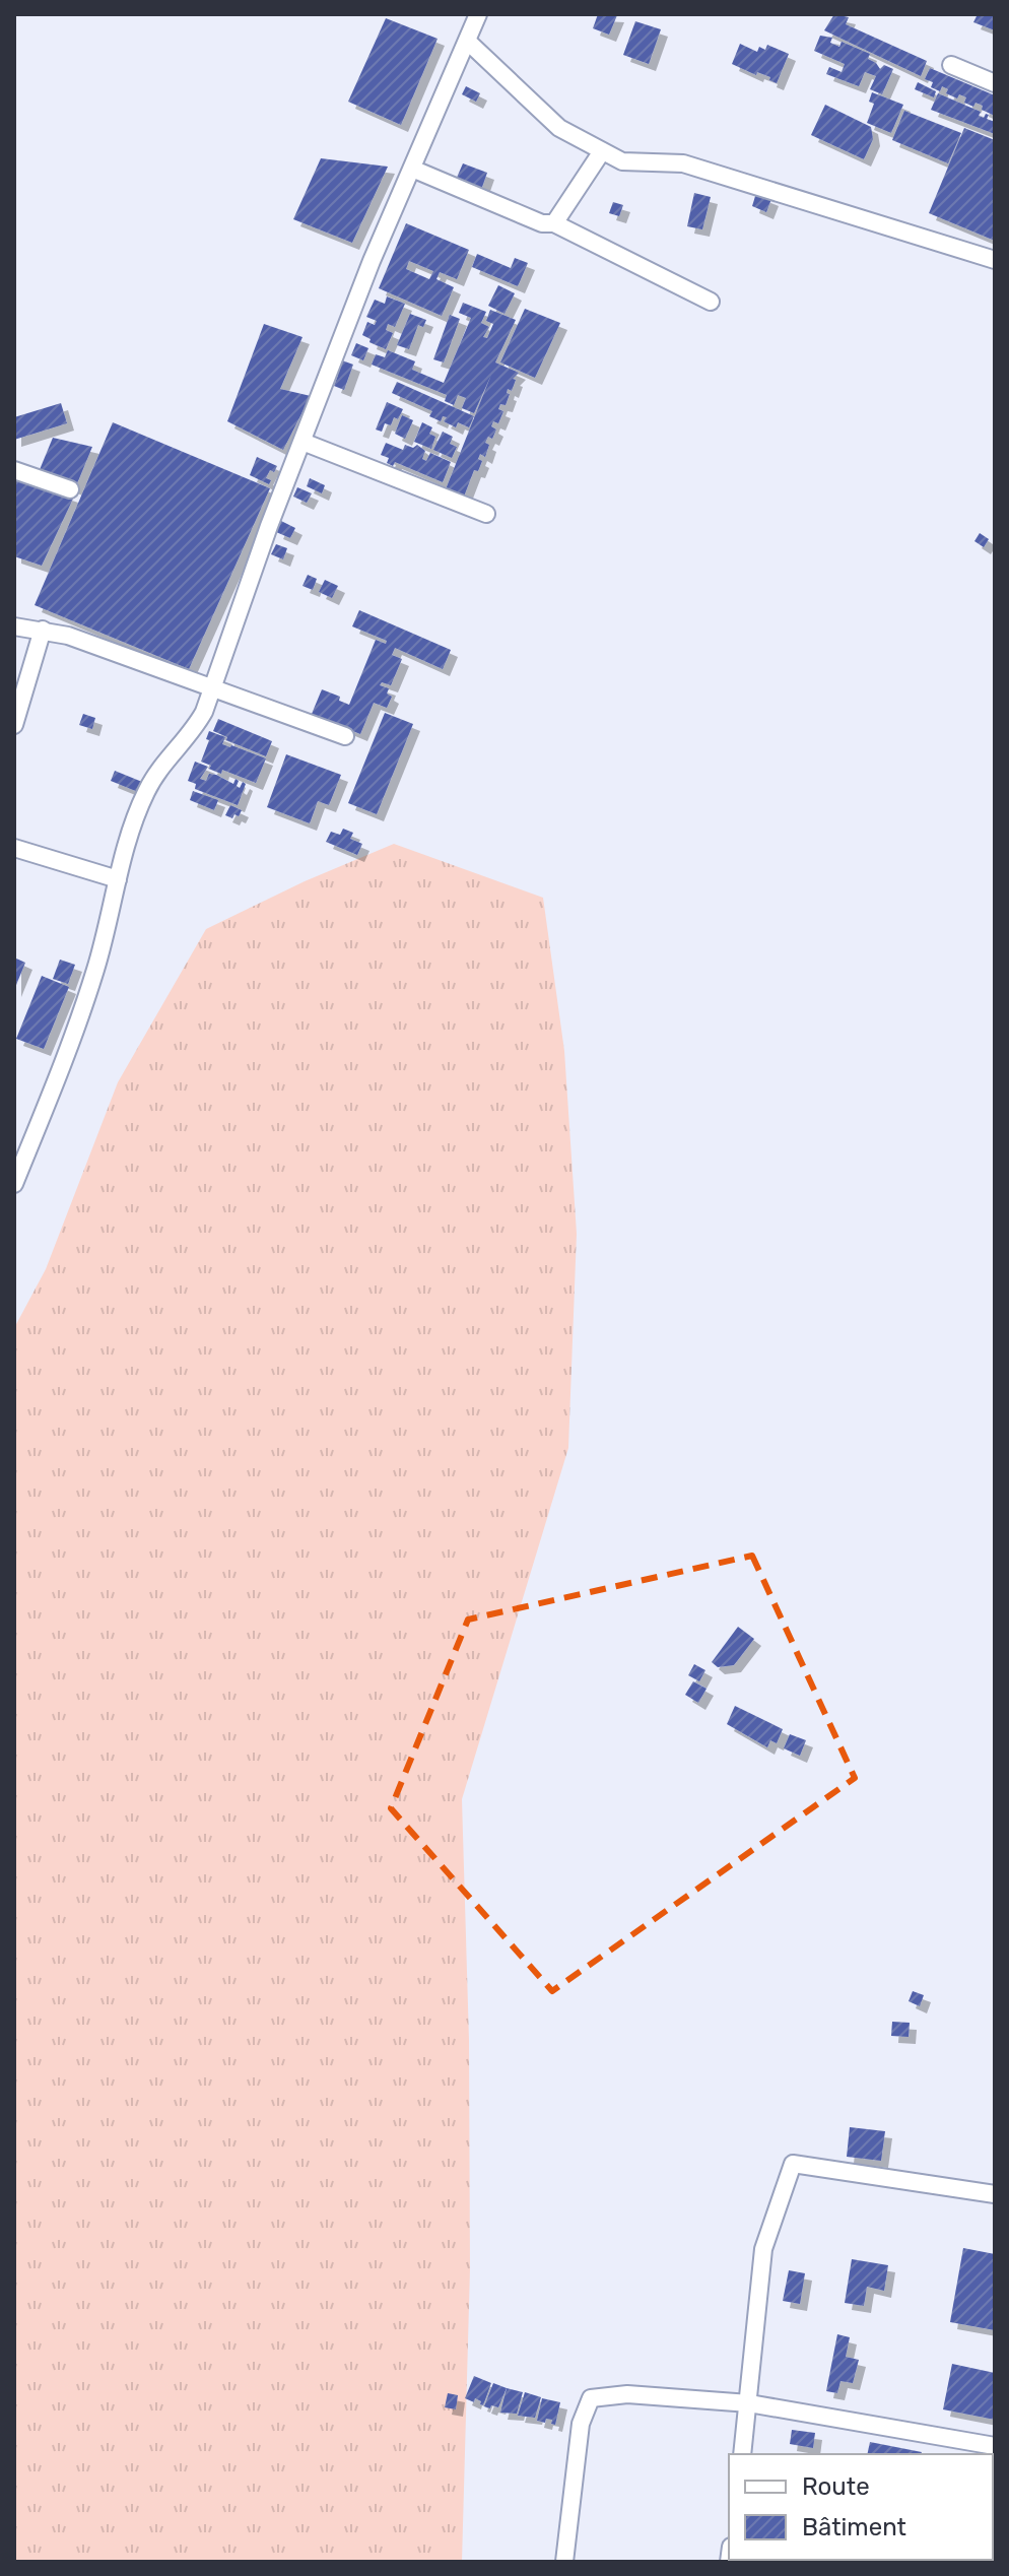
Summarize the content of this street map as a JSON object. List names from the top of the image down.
{
  "legend": ["Route", "Bâtiment"]
}
